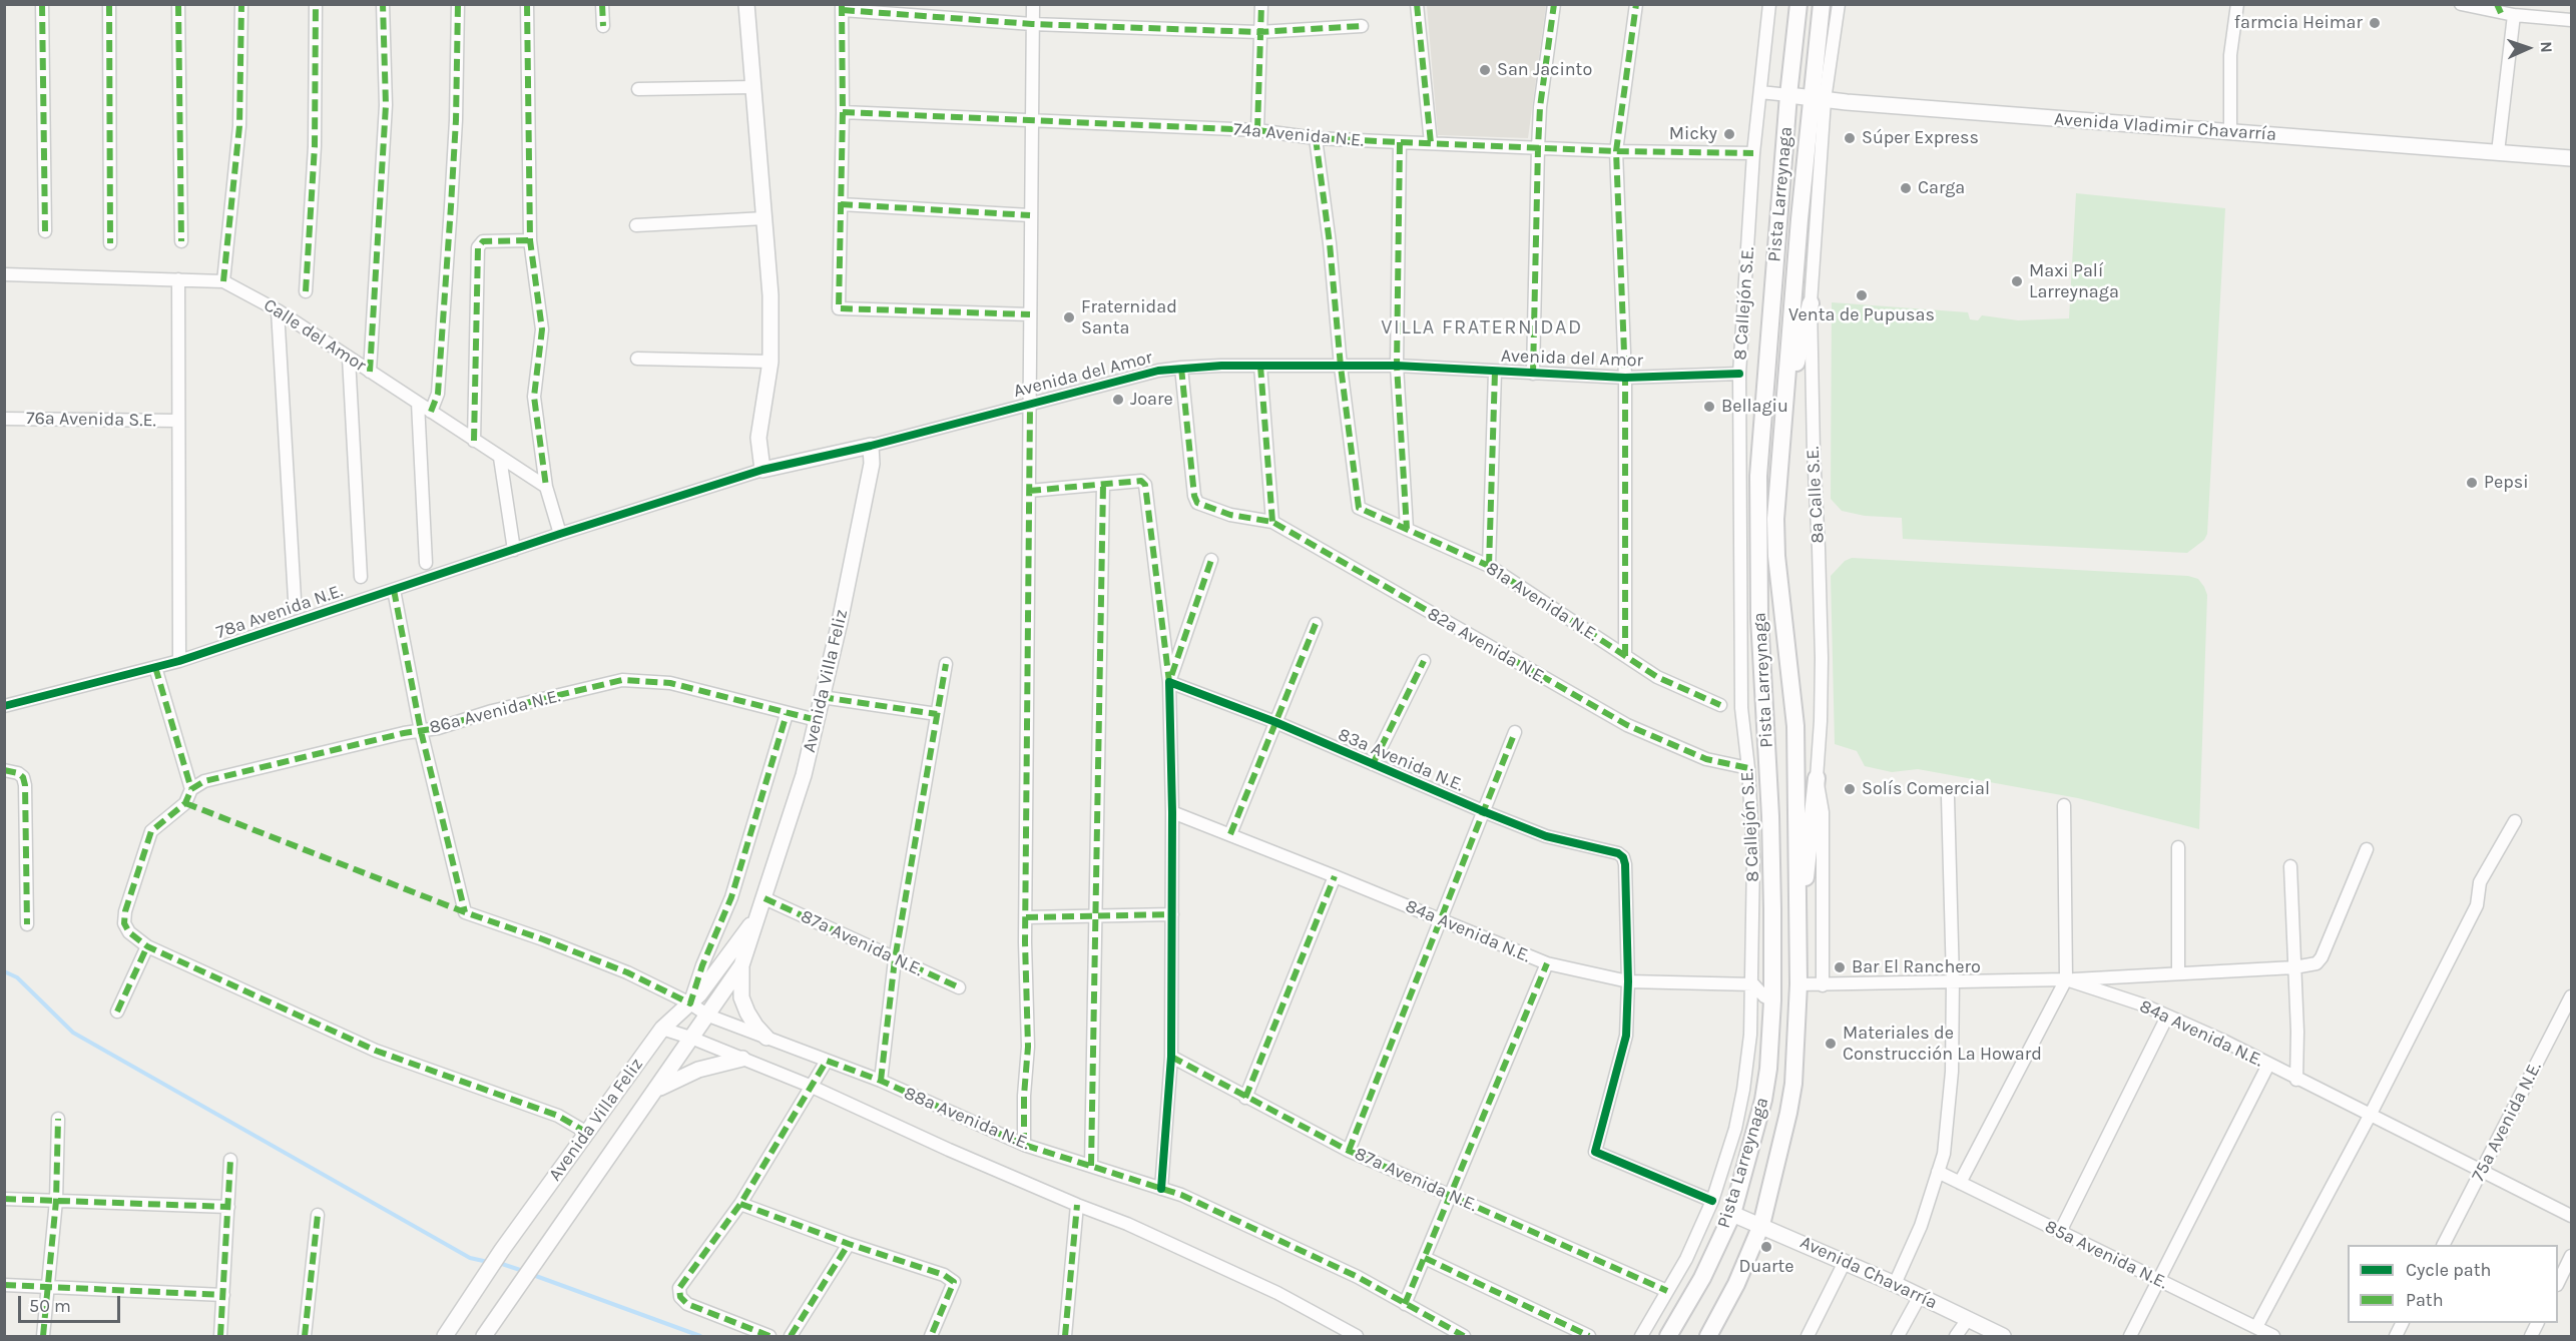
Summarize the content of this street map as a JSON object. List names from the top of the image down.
{
  "streets": {
    "main road": ["Pista Larreynaga"],
    "street": [
      "Avenida Vladimir Chavarría",
      "74a Avenida N.E.",
      "8 Callejón S.E.",
      "Calle del Amor",
      "Avenida del Amor",
      "76a Avenida S.E.",
      "8a Calle S.E.",
      "81a Avenida N.E.",
      "78a Avenida N.E.",
      "82a Avenida N.E.",
      "Avenida Villa Feliz",
      "86a Avenida N.E.",
      "83a Avenida N.E.",
      "84a Avenida N.E.",
      "87a Avenida N.E.",
      "88a Avenida N.E.",
      "75a Avenida N.E.",
      "85a Avenida N.E.",
      "Avenida Chavarría"
    ]
  },
  "crossings": [
    ["Avenida Vladimir Chavarría", "Pista Larreynaga"],
    ["Avenida Vladimir Chavarría", "8 Callejón S.E."],
    ["Avenida Vladimir Chavarría", "8a Calle S.E."],
    ["74a Avenida N.E.", "8 Callejón S.E."],
    ["Pista Larreynaga", "8a Calle S.E."],
    ["Pista Larreynaga", "84a Avenida N.E."],
    ["Pista Larreynaga", "Avenida Chavarría"],
    ["8 Callejón S.E.", "Avenida del Amor"],
    ["8 Callejón S.E.", "82a Avenida N.E."],
    ["8 Callejón S.E.", "84a Avenida N.E."],
    ["8 Callejón S.E.", "87a Avenida N.E."],
    ["Avenida del Amor", "81a Avenida N.E."],
    ["Avenida del Amor", "78a Avenida N.E."],
    ["Avenida del Amor", "82a Avenida N.E."],
    ["Avenida del Amor", "Avenida Villa Feliz"],
    ["8a Calle S.E.", "84a Avenida N.E."],
    ["Avenida Villa Feliz", "86a Avenida N.E."],
    ["Avenida Villa Feliz", "87a Avenida N.E."],
    ["Avenida Villa Feliz", "88a Avenida N.E."],
    ["86a Avenida N.E.", "88a Avenida N.E."],
    ["83a Avenida N.E.", "84a Avenida N.E."],
    ["84a Avenida N.E.", "75a Avenida N.E."]
  ],
  "districts": ["VILLA FRATERNIDAD"],
  "places": [
    "farmcia Heimar",
    "San Jacinto",
    "Micky",
    "Súper Express",
    "Carga",
    "Maxi Palí Larreynaga",
    "Venta de Pupusas",
    "Fraternidad Santa",
    "Joare",
    "Bellagiu",
    "Pepsi",
    "Solís Comercial",
    "Bar El Ranchero",
    "Materiales de Construcción La Howard",
    "Duarte"
  ],
  "legend": ["Cycle path", "Path"],
  "scale_bar": "50 m",
  "north": "right"
}
